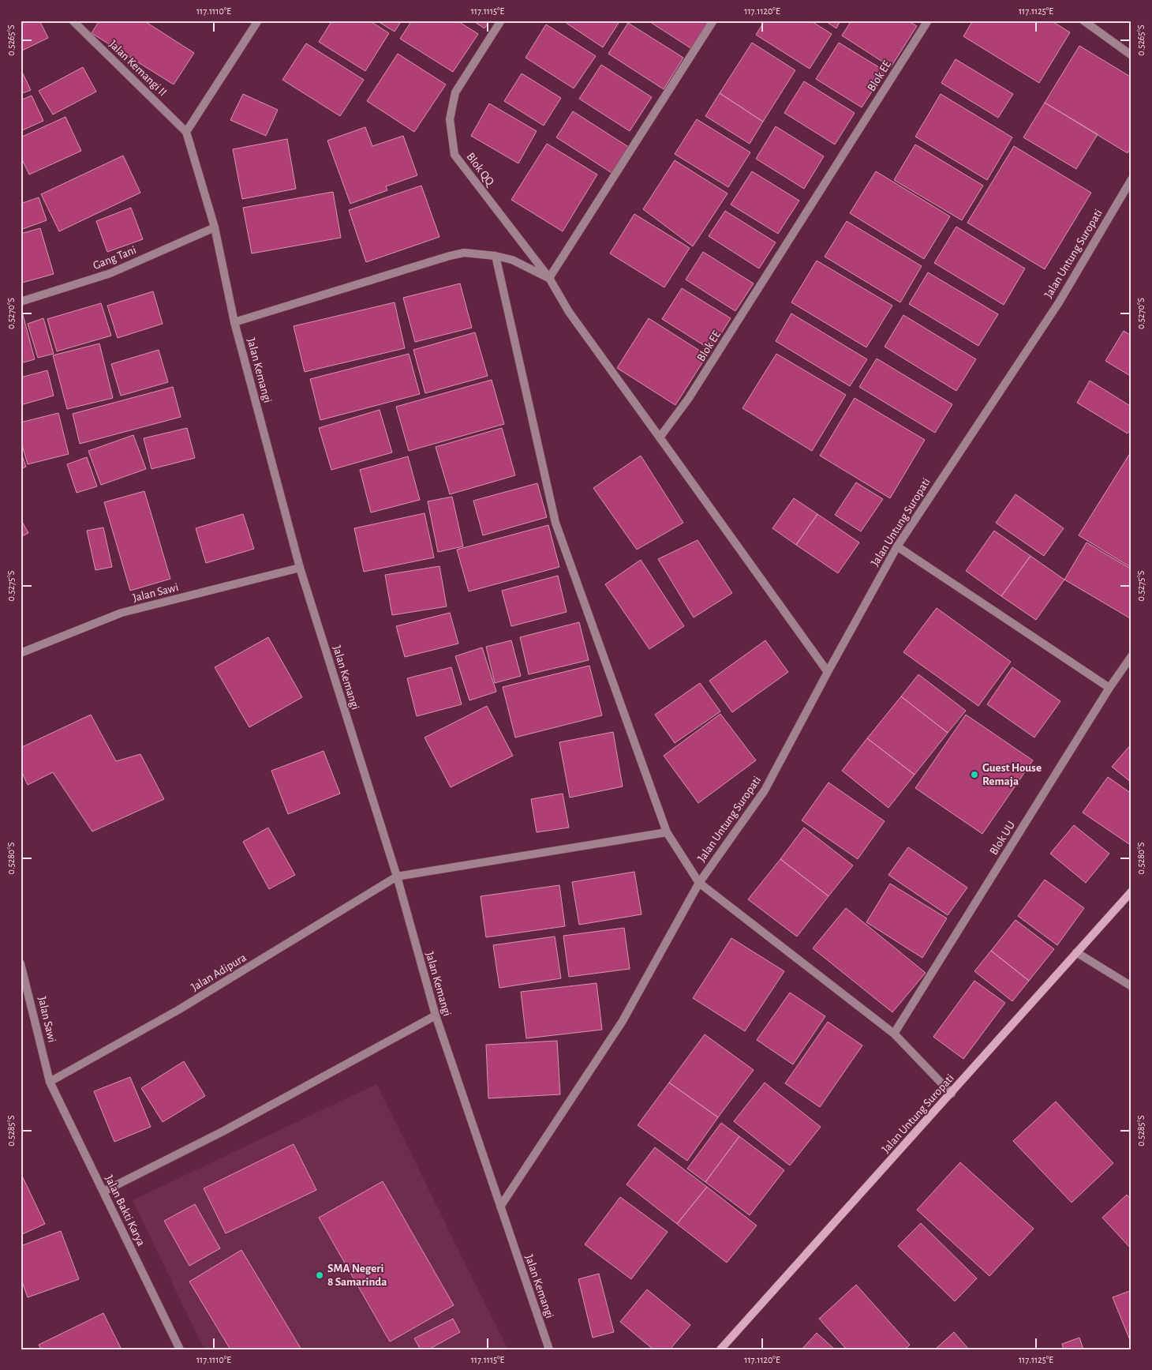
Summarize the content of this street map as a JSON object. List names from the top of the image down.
{
  "streets": {
    "main road": ["Jalan Untung Suropati"],
    "street": [
      "Jalan Kemangi II",
      "Blok EE",
      "Blok QQ",
      "Gang Tani",
      "Jalan Kemangi",
      "Jalan Sawi",
      "Blok UU",
      "Jalan Adipura",
      "Jalan Bakti Karya"
    ]
  },
  "crossings": [
    ["Jalan Kemangi II", "Jalan Kemangi"],
    ["Blok EE", "Blok QQ"],
    ["Jalan Untung Suropati", "Jalan Kemangi"],
    ["Gang Tani", "Jalan Kemangi"],
    ["Jalan Kemangi", "Jalan Sawi"],
    ["Jalan Kemangi", "Jalan Adipura"],
    ["Jalan Sawi", "Jalan Adipura"],
    ["Jalan Sawi", "Jalan Bakti Karya"],
    ["Jalan Adipura", "Jalan Bakti Karya"]
  ],
  "places": ["Guest House Remaja", "SMA Negeri 8 Samarinda"],
  "coordinates": [
    "117.1110°E",
    "117.1115°E",
    "117.1120°E",
    "117.1125°E",
    "0.5265°S",
    "0.5270°S",
    "0.5275°S",
    "0.5280°S",
    "0.5285°S"
  ]
}
